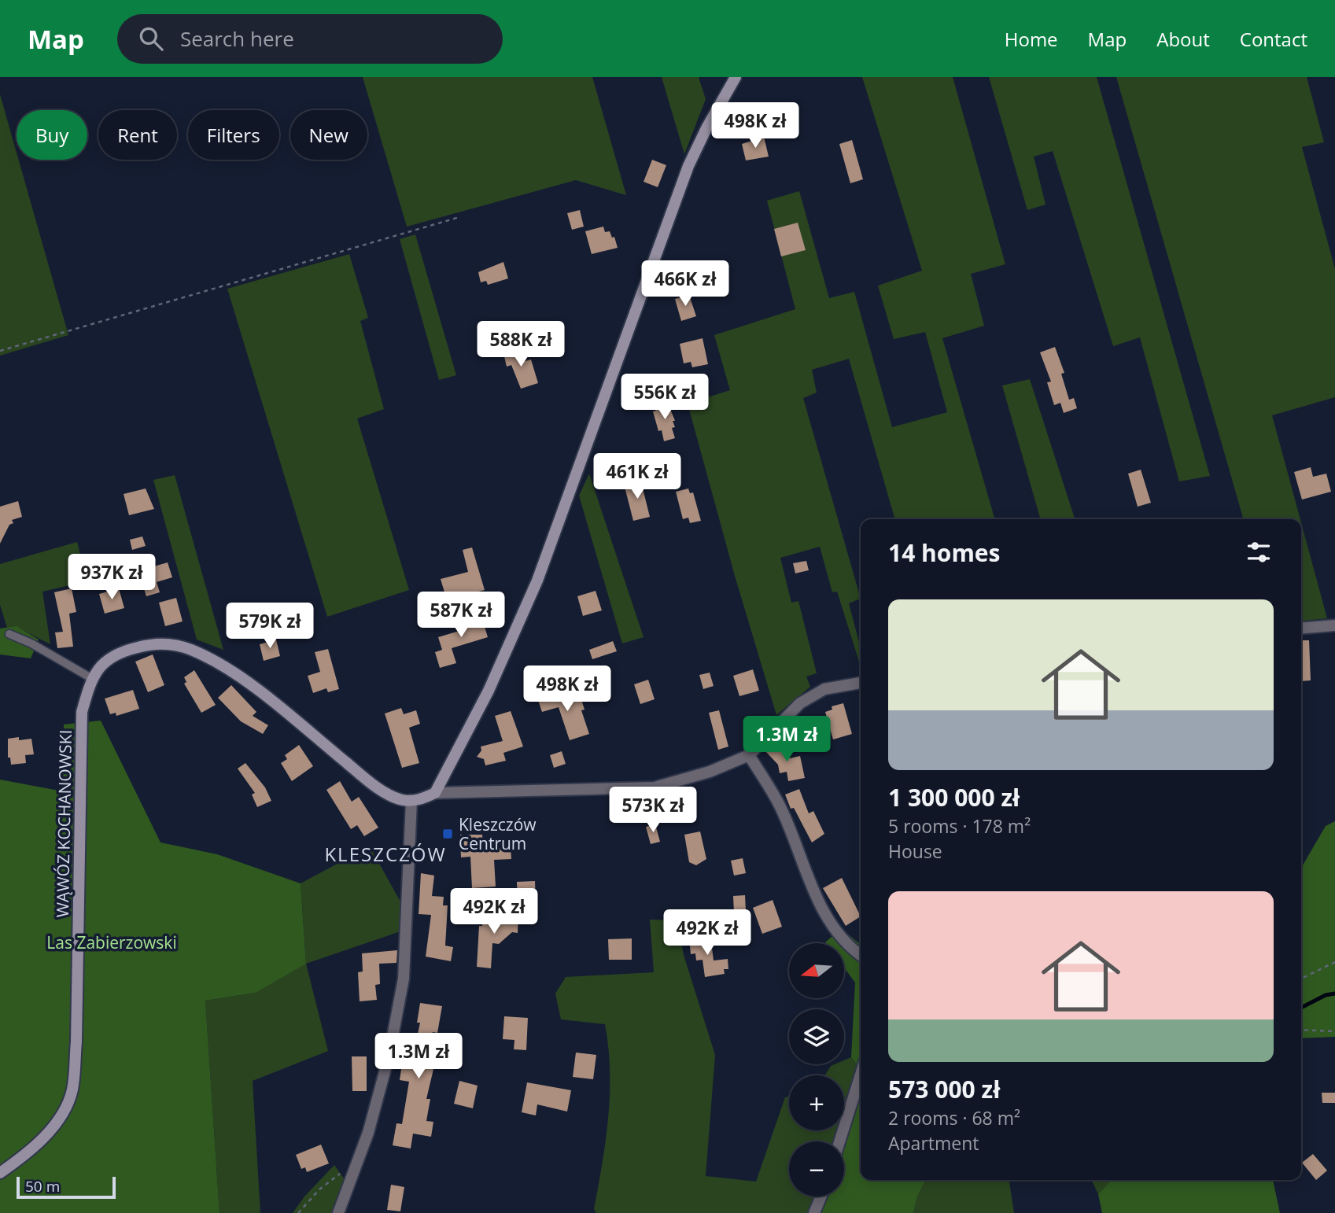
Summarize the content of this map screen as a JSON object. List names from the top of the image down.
{
  "streets": {
    "street": ["WĄWÓZ KOCHANOWSKI"]
  },
  "districts": ["KLESZCZÓW"],
  "parks": ["Las Zabierzowski"],
  "places": {
    "transit": ["Kleszczów Centrum"]
  },
  "scale_bar": "50 m",
  "north": "left",
  "page": {
    "header": "Map",
    "search": "Search here",
    "nav": [
      "Home",
      "Map",
      "About",
      "Contact"
    ],
    "price": [
      "498K zł",
      "466K zł",
      "588K zł",
      "556K zł",
      "461K zł",
      "937K zł",
      "587K zł",
      "579K zł",
      "498K zł",
      "1.3M zł",
      "573K zł",
      "492K zł",
      "492K zł",
      "1.3M zł"
    ],
    "chip": [
      "Buy",
      "Rent",
      "Filters",
      "New"
    ],
    "heading": "14 homes",
    "list": [
      {
        "name": "1 300 000 zł",
        "note": "5 rooms · 178 m² · House"
      },
      {
        "name": "573 000 zł",
        "note": "2 rooms · 68 m² · Apartment"
      }
    ],
    "map_buttons": ["+", "−"],
    "scale": "50 m"
  }
}
